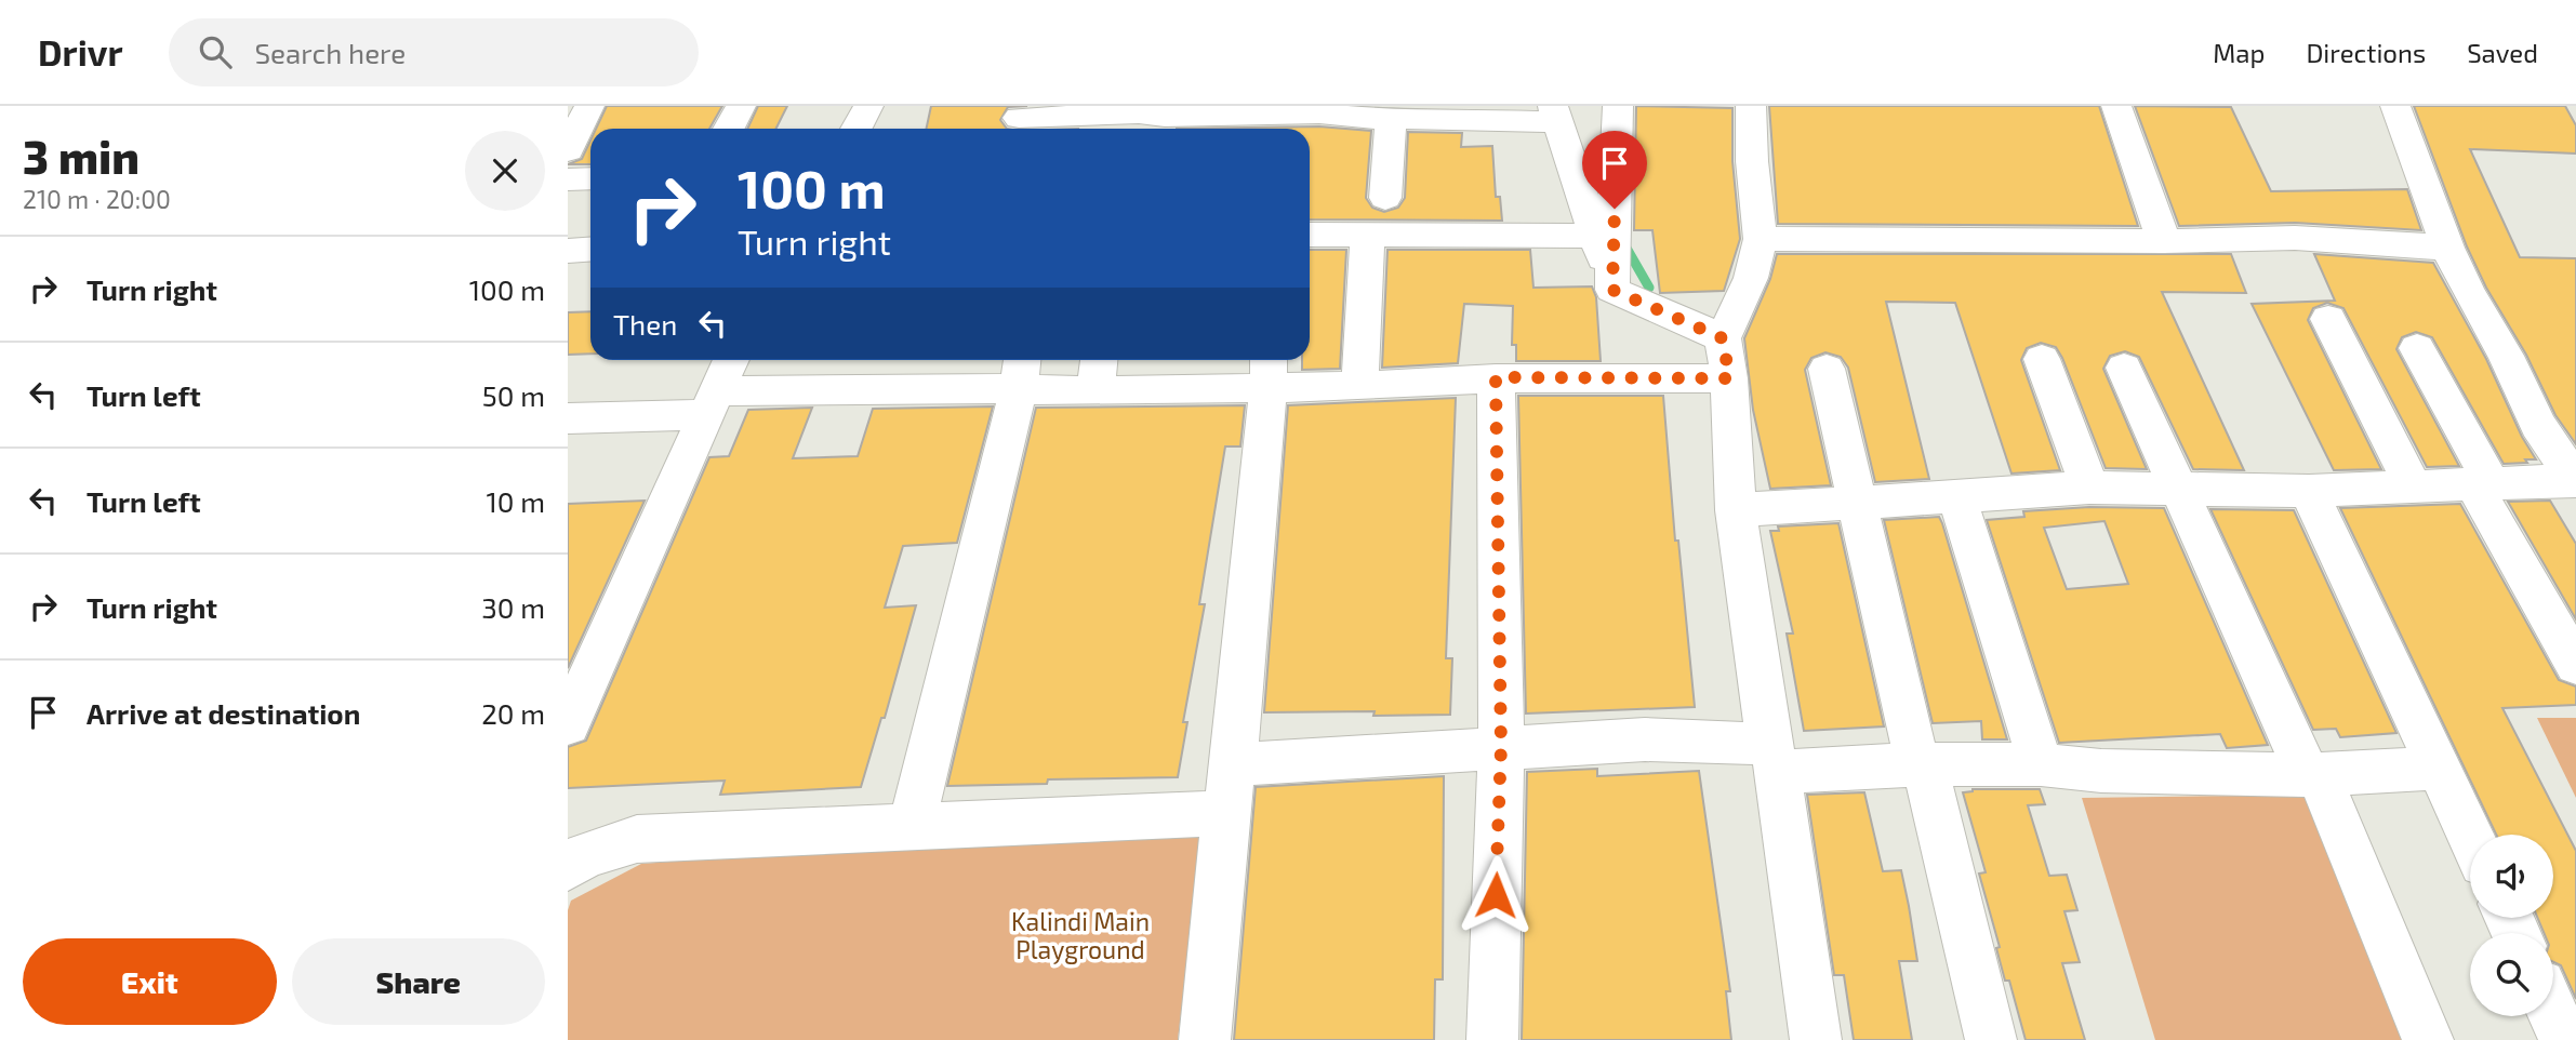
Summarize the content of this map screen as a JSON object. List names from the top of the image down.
{
  "parks": ["Kalindi Main Playground"],
  "page": {
    "header": "Drivr",
    "search": "Search here",
    "nav": ["Map", "Directions", "Saved"],
    "heading": ["3 min", "210 m · 20:00"],
    "turn": ["100 m", "Turn right"],
    "list": [
      {
        "name": "Turn right",
        "value": "100 m"
      },
      {
        "name": "Turn left",
        "value": "50 m"
      },
      {
        "name": "Turn left",
        "value": "10 m"
      },
      {
        "name": "Turn right",
        "value": "30 m"
      },
      {
        "name": "Arrive at destination",
        "value": "20 m"
      }
    ],
    "then": "Then",
    "buttons": ["Exit", "Share"]
  }
}
